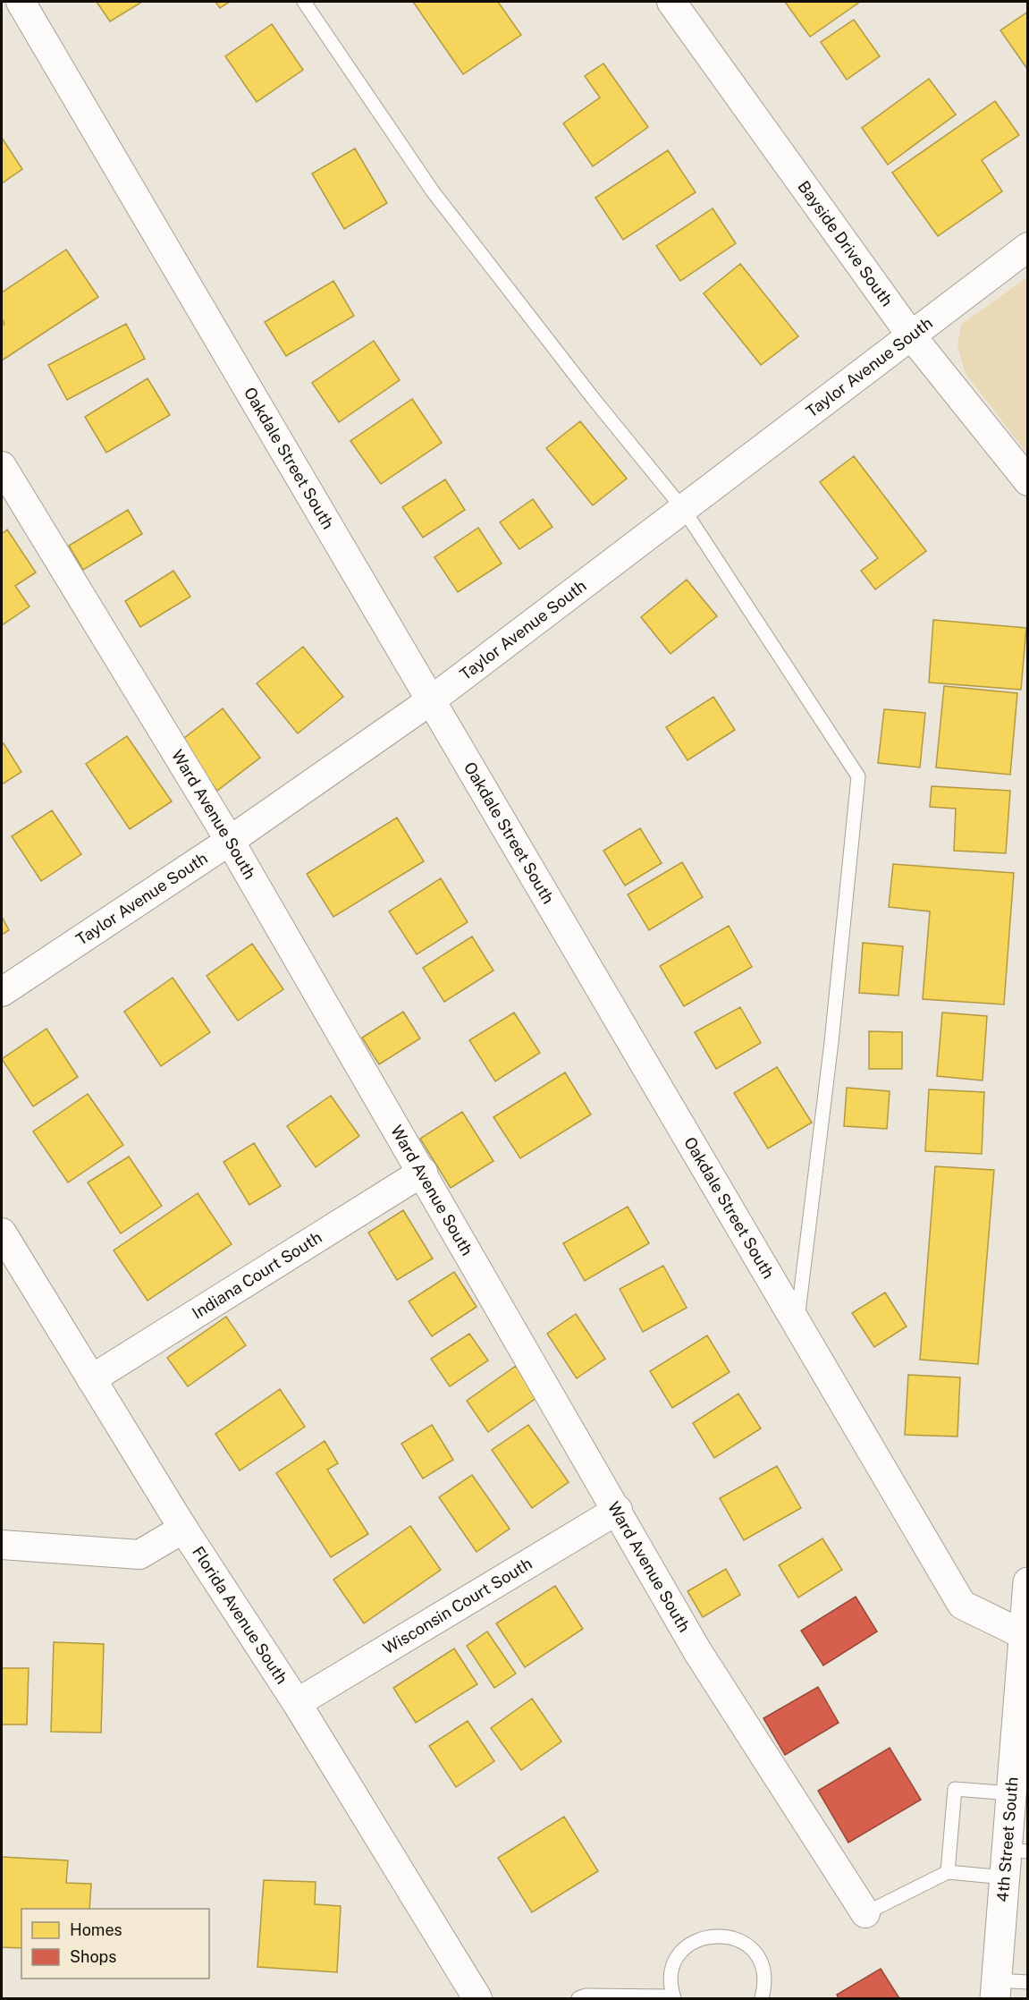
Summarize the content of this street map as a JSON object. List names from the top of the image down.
{
  "streets": {
    "street": [
      "Bayside Drive South",
      "Taylor Avenue South",
      "Oakdale Street South",
      "Ward Avenue South",
      "Indiana Court South",
      "Wisconsin Court South",
      "Florida Avenue South",
      "4th Street South"
    ]
  },
  "crossings": [
    ["Bayside Drive South", "Taylor Avenue South"],
    ["Taylor Avenue South", "Oakdale Street South"],
    ["Taylor Avenue South", "Ward Avenue South"],
    ["Oakdale Street South", "4th Street South"],
    ["Ward Avenue South", "Indiana Court South"],
    ["Ward Avenue South", "Wisconsin Court South"],
    ["Indiana Court South", "Florida Avenue South"],
    ["Wisconsin Court South", "Florida Avenue South"]
  ],
  "legend": ["Homes", "Shops"]
}
